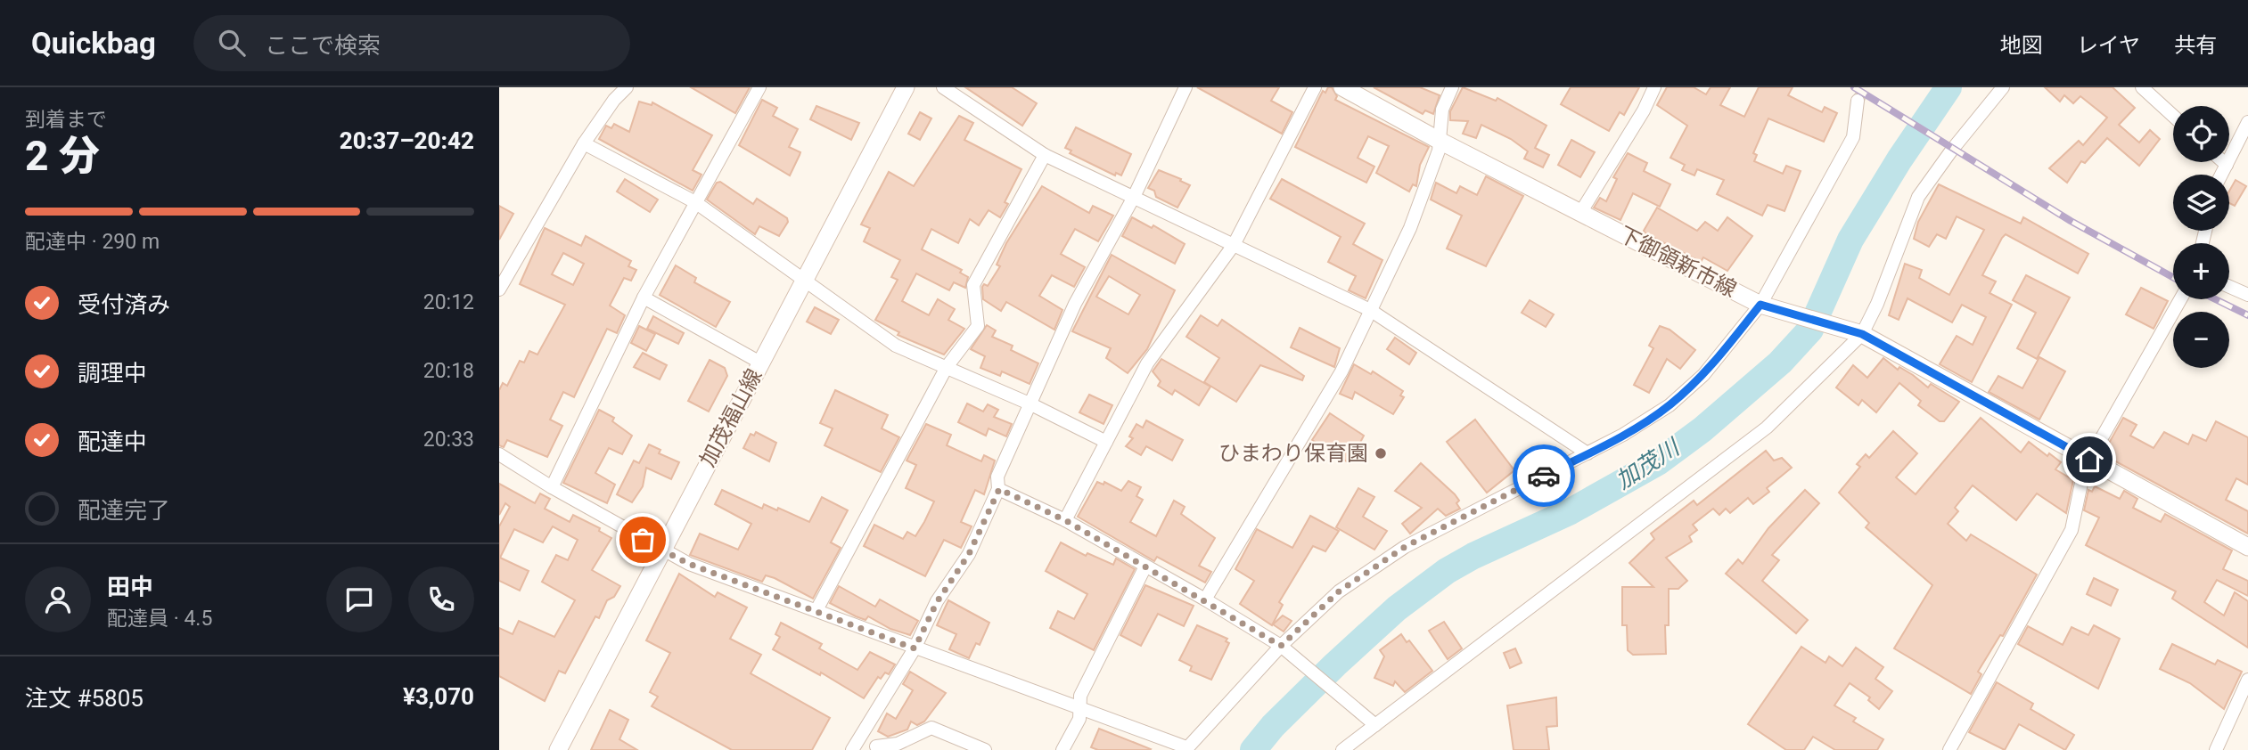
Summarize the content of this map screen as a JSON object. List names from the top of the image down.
{
  "streets": {
    "main road": ["下御領新市線", "加茂福山線"]
  },
  "water": ["加茂川"],
  "places": ["ひまわり保育園"],
  "page": {
    "header": "Quickbag",
    "search": "ここで検索",
    "nav": ["地図", "レイヤ", "共有"],
    "heading": ["2 分", "到着まで", "20:37–20:42"],
    "panel": [
      "田中",
      "配達員 · 4.5",
      "注文 #5805",
      "¥3,070"
    ],
    "map_buttons": ["+", "−"],
    "bar": "配達中 · 290 m",
    "list": [
      ["受付済み", "20:12"],
      ["調理中", "20:18"],
      ["配達中", "20:33"],
      "配達完了"
    ]
  }
}
